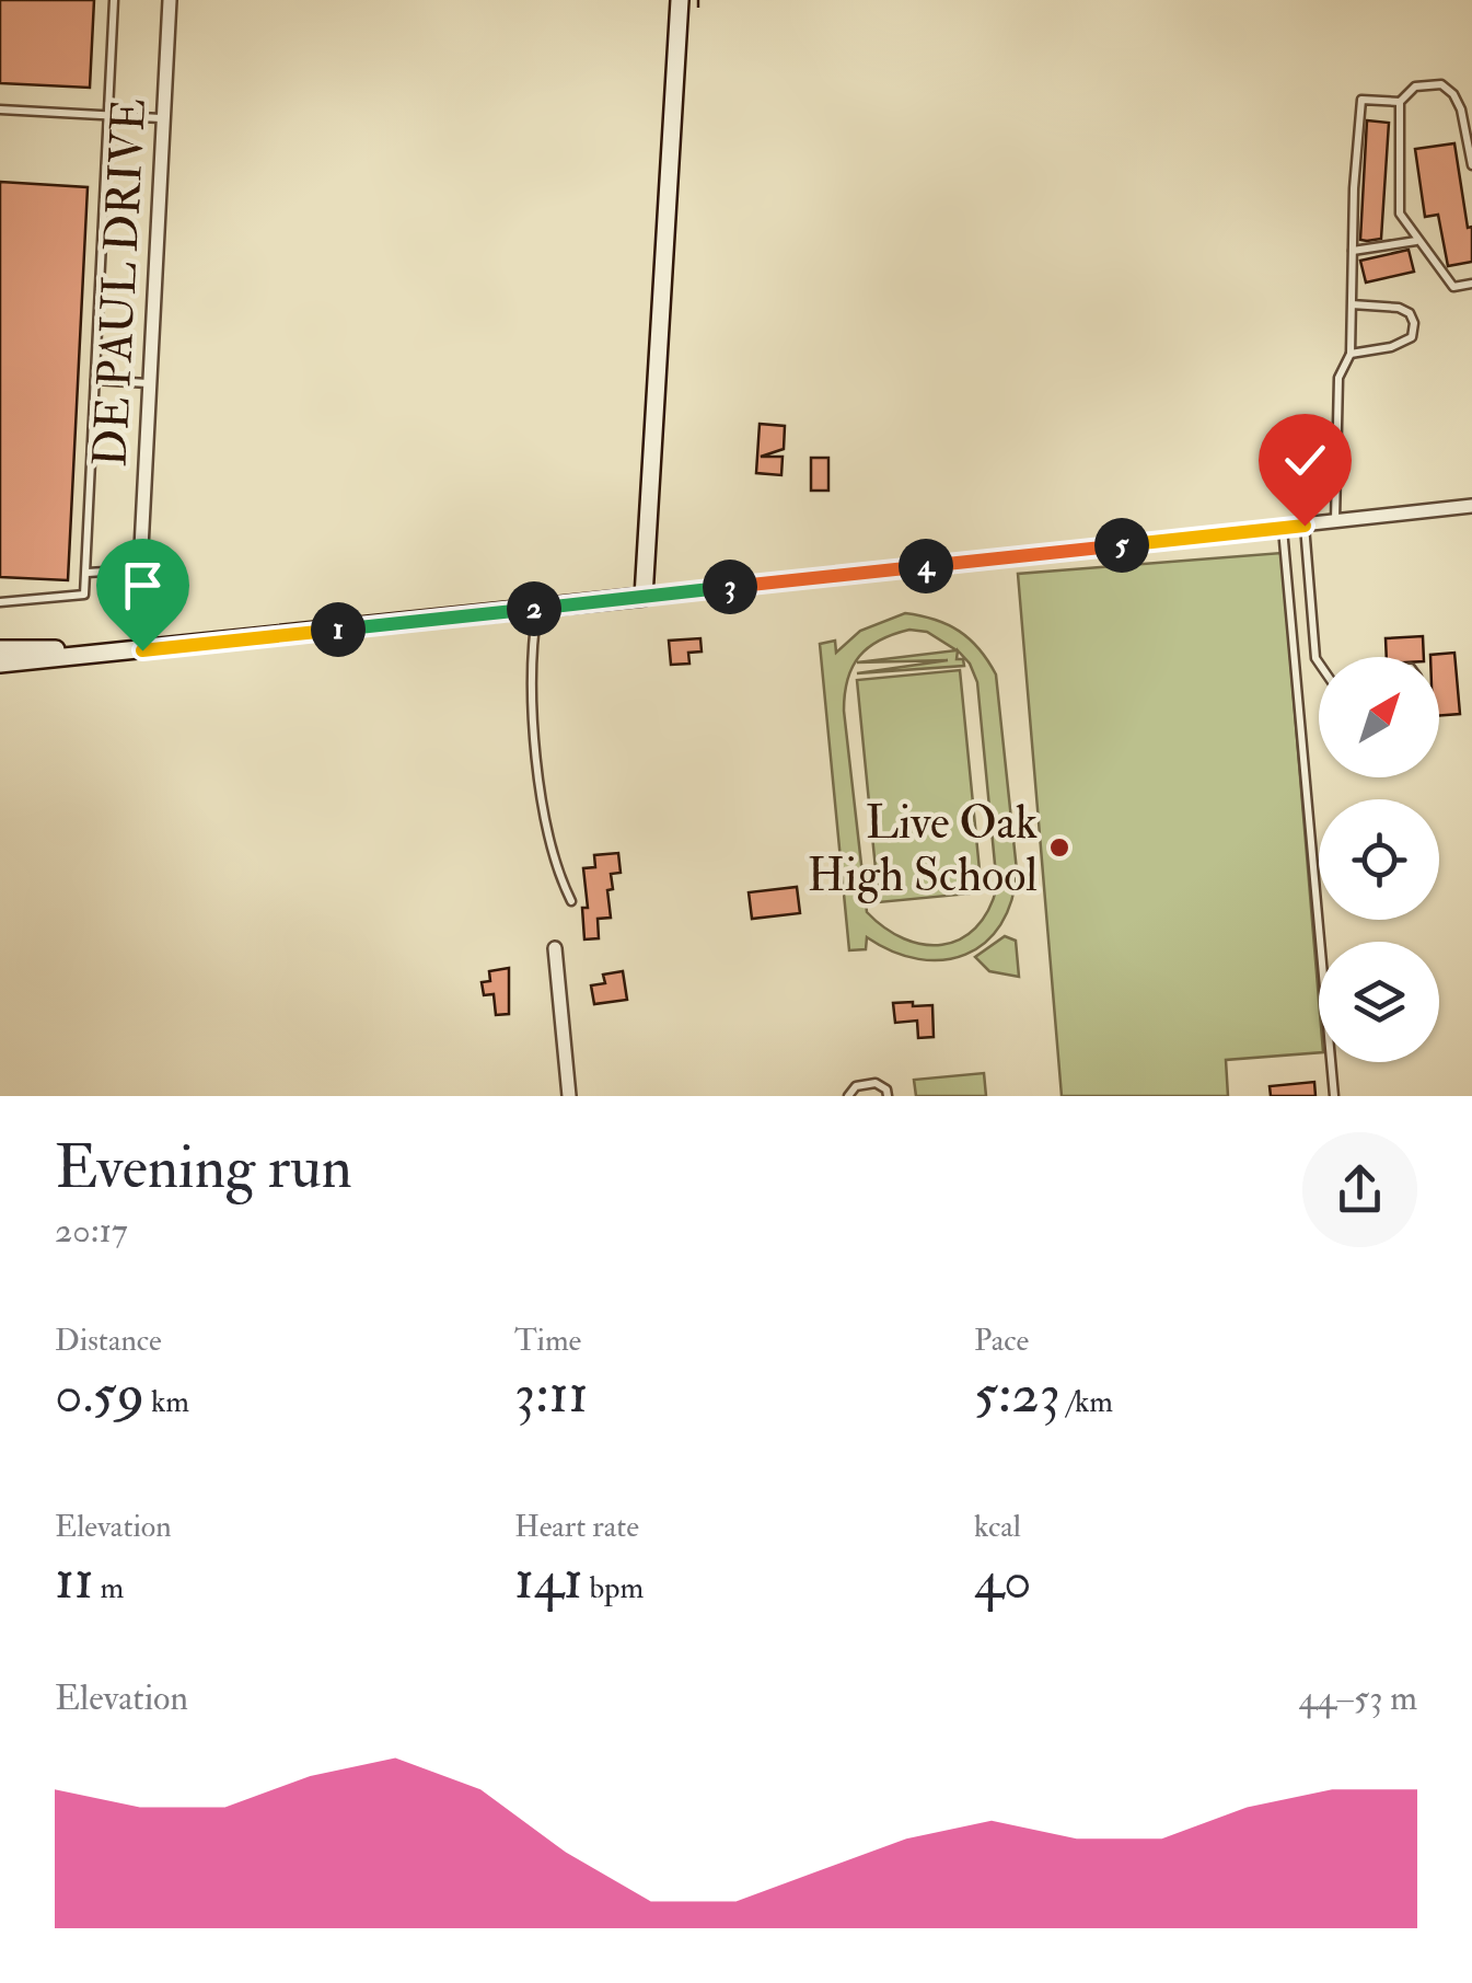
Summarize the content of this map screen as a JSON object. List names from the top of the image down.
{
  "streets": {
    "street": ["DE PAUL DRIVE"]
  },
  "places": ["Live Oak High School"],
  "north": "top right",
  "page": {
    "pins": [
      "5",
      "4",
      "3",
      "2",
      "1"
    ],
    "heading": ["Evening run", "20:17"],
    "stats": [
      ["Distance", "0.59 km"],
      ["Time", "3:11"],
      ["Pace", "5:23 /km"],
      ["Elevation", "11 m"],
      ["Heart rate", "141 bpm"],
      ["kcal", "40"]
    ],
    "chart": ["Elevation", "44–53 m"]
  }
}
